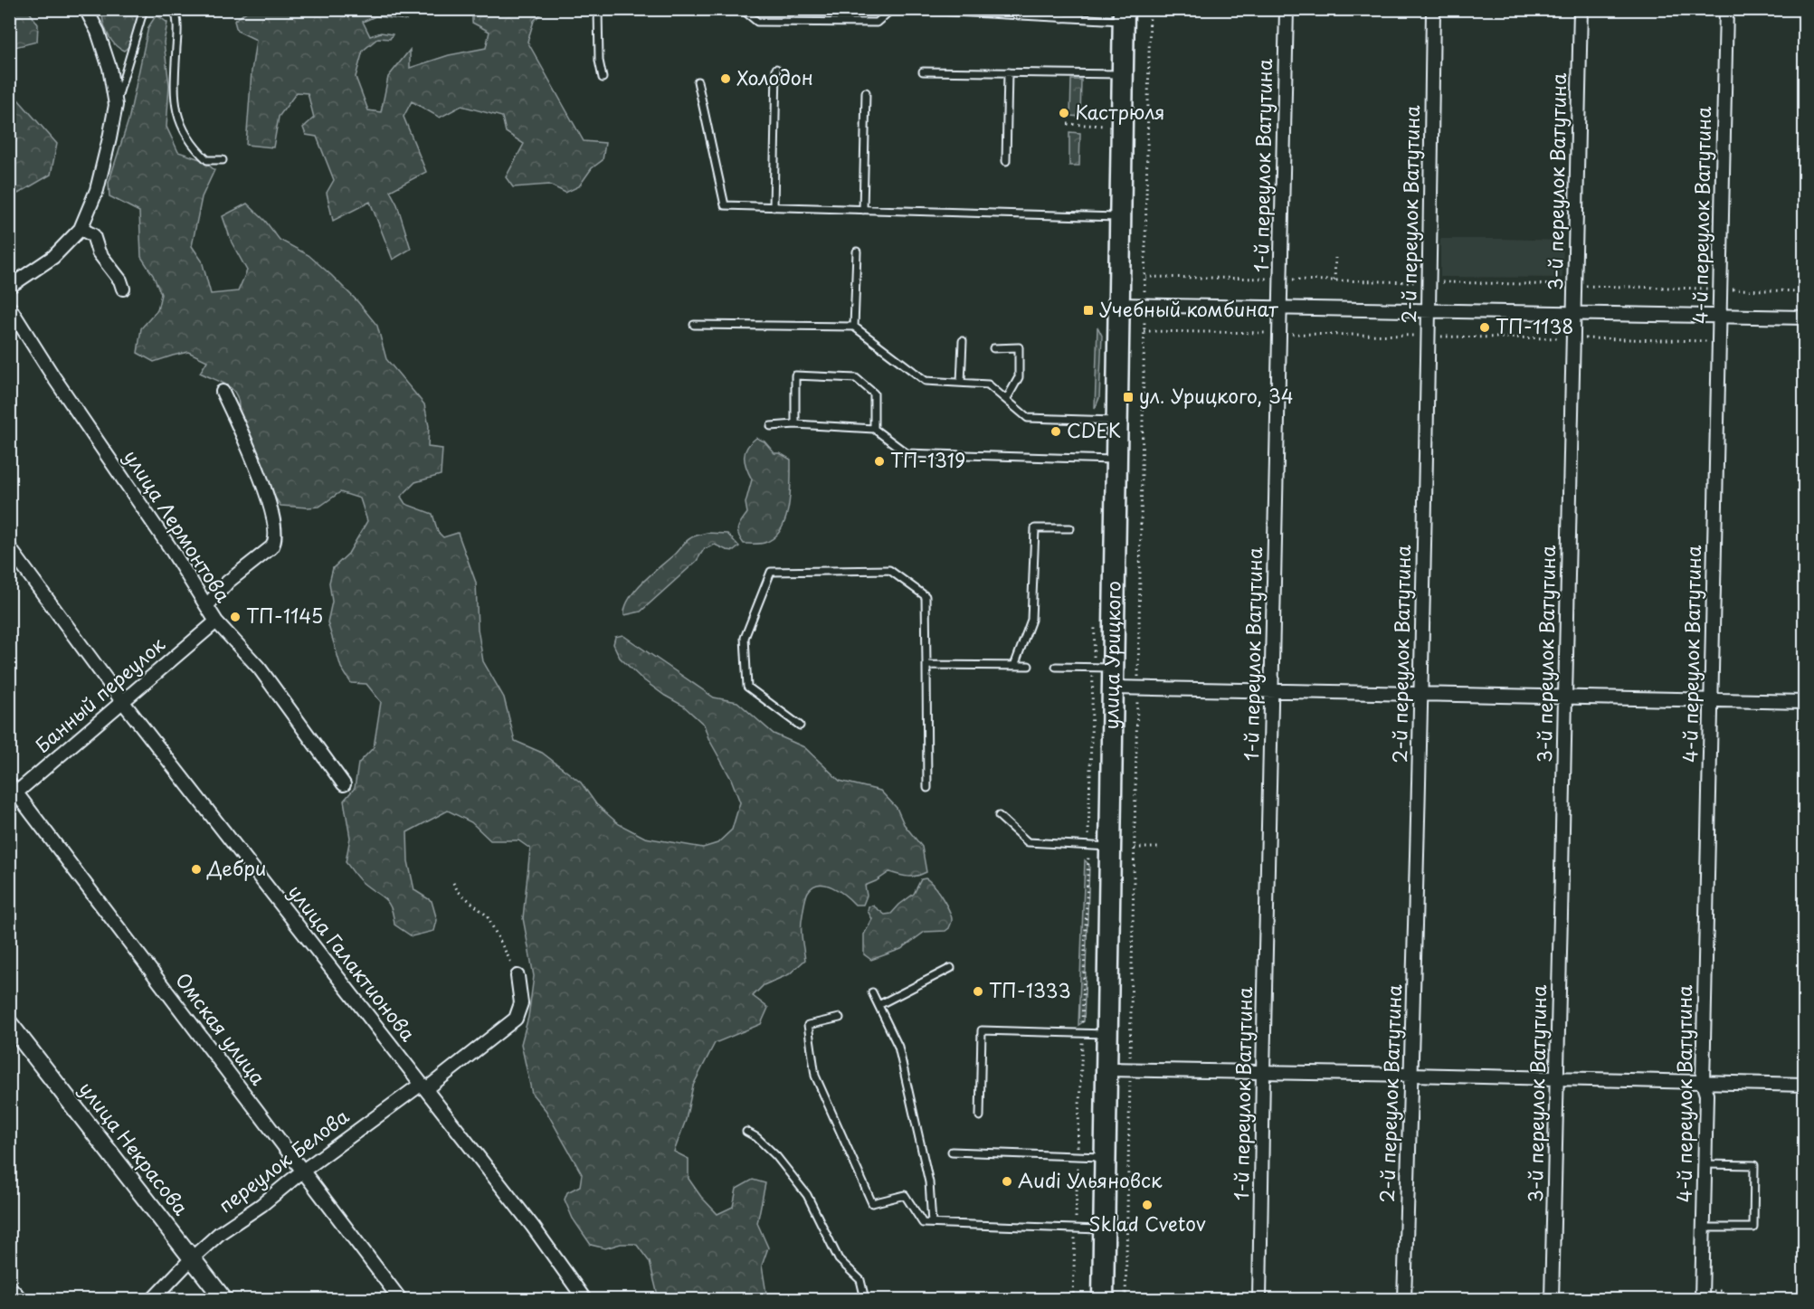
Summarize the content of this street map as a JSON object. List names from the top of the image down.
{
  "streets": {
    "main road": ["улица Урицкого"],
    "street": [
      "1-й переулок Ватутина",
      "3-й переулок Ватутина",
      "2-й переулок Ватутина",
      "4-й переулок Ватутина",
      "улица Лермонтова",
      "Банный переулок",
      "улица Галактионова",
      "Омская улица",
      "улица Некрасова",
      "переулок Белова"
    ]
  },
  "crossings": [
    ["улица Лермонтова", "Банный переулок"],
    ["Банный переулок", "улица Галактионова"],
    ["Банный переулок", "Омская улица"],
    ["улица Галактионова", "переулок Белова"],
    ["Омская улица", "переулок Белова"],
    ["улица Некрасова", "переулок Белова"]
  ],
  "places": {
    "other": [
      "Холодон",
      "Кастрюля",
      "ТП-1138",
      "CDEK",
      "ТП-1319",
      "ТП-1145",
      "Дебри",
      "ТП-1333",
      "Audi Ульяновск",
      "Sklad Cvetov"
    ],
    "transit": ["Учебный комбинат", "ул. Урицкого, 34"]
  }
}
